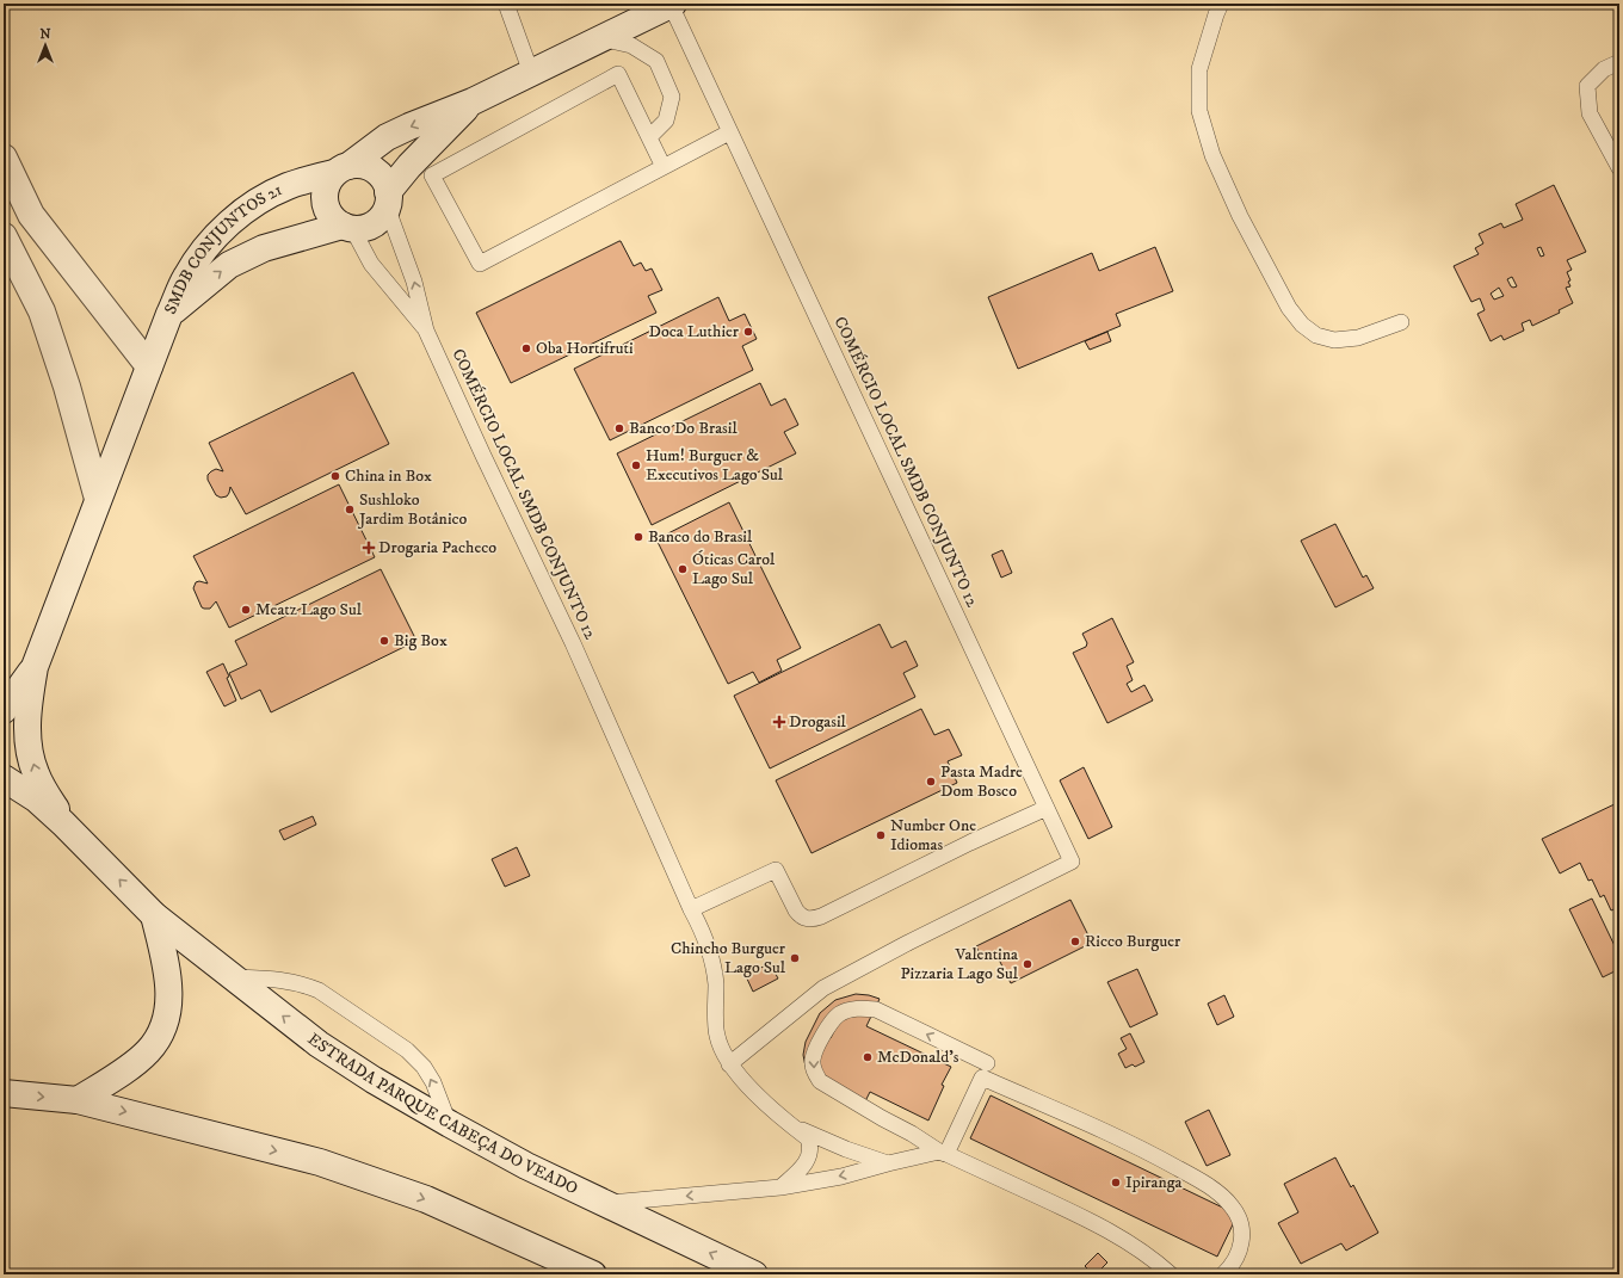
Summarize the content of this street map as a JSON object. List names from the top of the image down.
{
  "streets": {
    "street": ["SMDB CONJUNTOS 21", "ESTRADA PARQUE CABEÇA DO VEADO"],
    "lane": ["COMÉRCIO LOCAL SMDB CONJUNTO 12"]
  },
  "crossings": [
    ["SMDB CONJUNTOS 21", "COMÉRCIO LOCAL SMDB CONJUNTO 12"]
  ],
  "places": {
    "other": [
      "Doca Luthier",
      "Oba Hortifruti",
      "Banco Do Brasil",
      "Hum! Burguer & Executivos Lago Sul",
      "China in Box",
      "Sushloko Jardim Botânico",
      "Banco do Brasil",
      "Óticas Carol Lago Sul",
      "Meatz Lago Sul",
      "Big Box",
      "Pasta Madre Dom Bosco",
      "Number One Idiomas",
      "Ricco Burguer",
      "Chincho Burguer Lago Sul",
      "Valentina Pizzaria Lago Sul",
      "McDonald's",
      "Ipiranga"
    ],
    "health": ["Drogaria Pacheco", "Drogasil"]
  },
  "north": "top"
}
